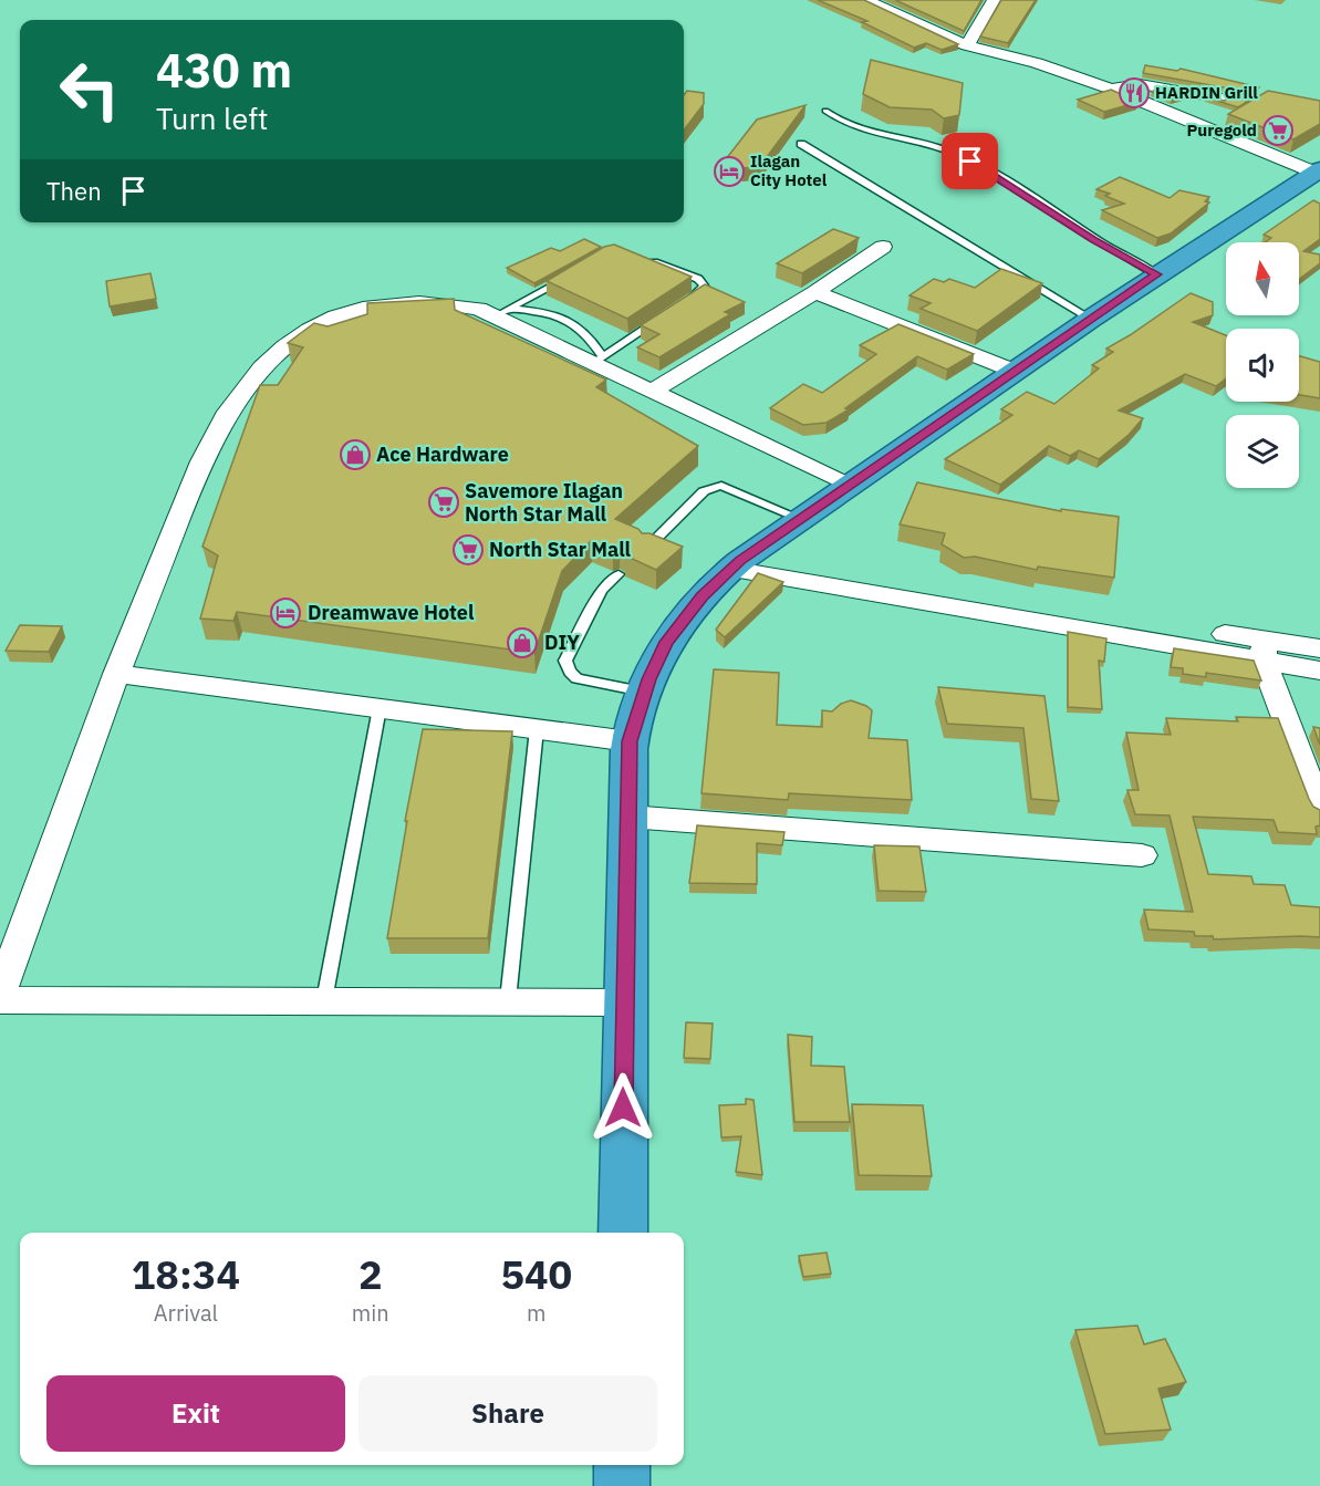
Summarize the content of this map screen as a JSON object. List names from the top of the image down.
{
  "places": {
    "restaurant": ["HARDIN Grill"],
    "supermarket": ["Puregold", "Savemore Ilagan North Star Mall", "North Star Mall"],
    "hotel": ["Ilagan City Hotel", "Dreamwave Hotel"],
    "shop": ["Ace Hardware", "DIY"]
  },
  "north": "top",
  "page": {
    "turn": ["430 m", "Turn left"],
    "then": "Then",
    "eta": [
      "18:34",
      "Arrival",
      "2",
      "min",
      "540",
      "m"
    ],
    "buttons": ["Exit", "Share"]
  }
}
